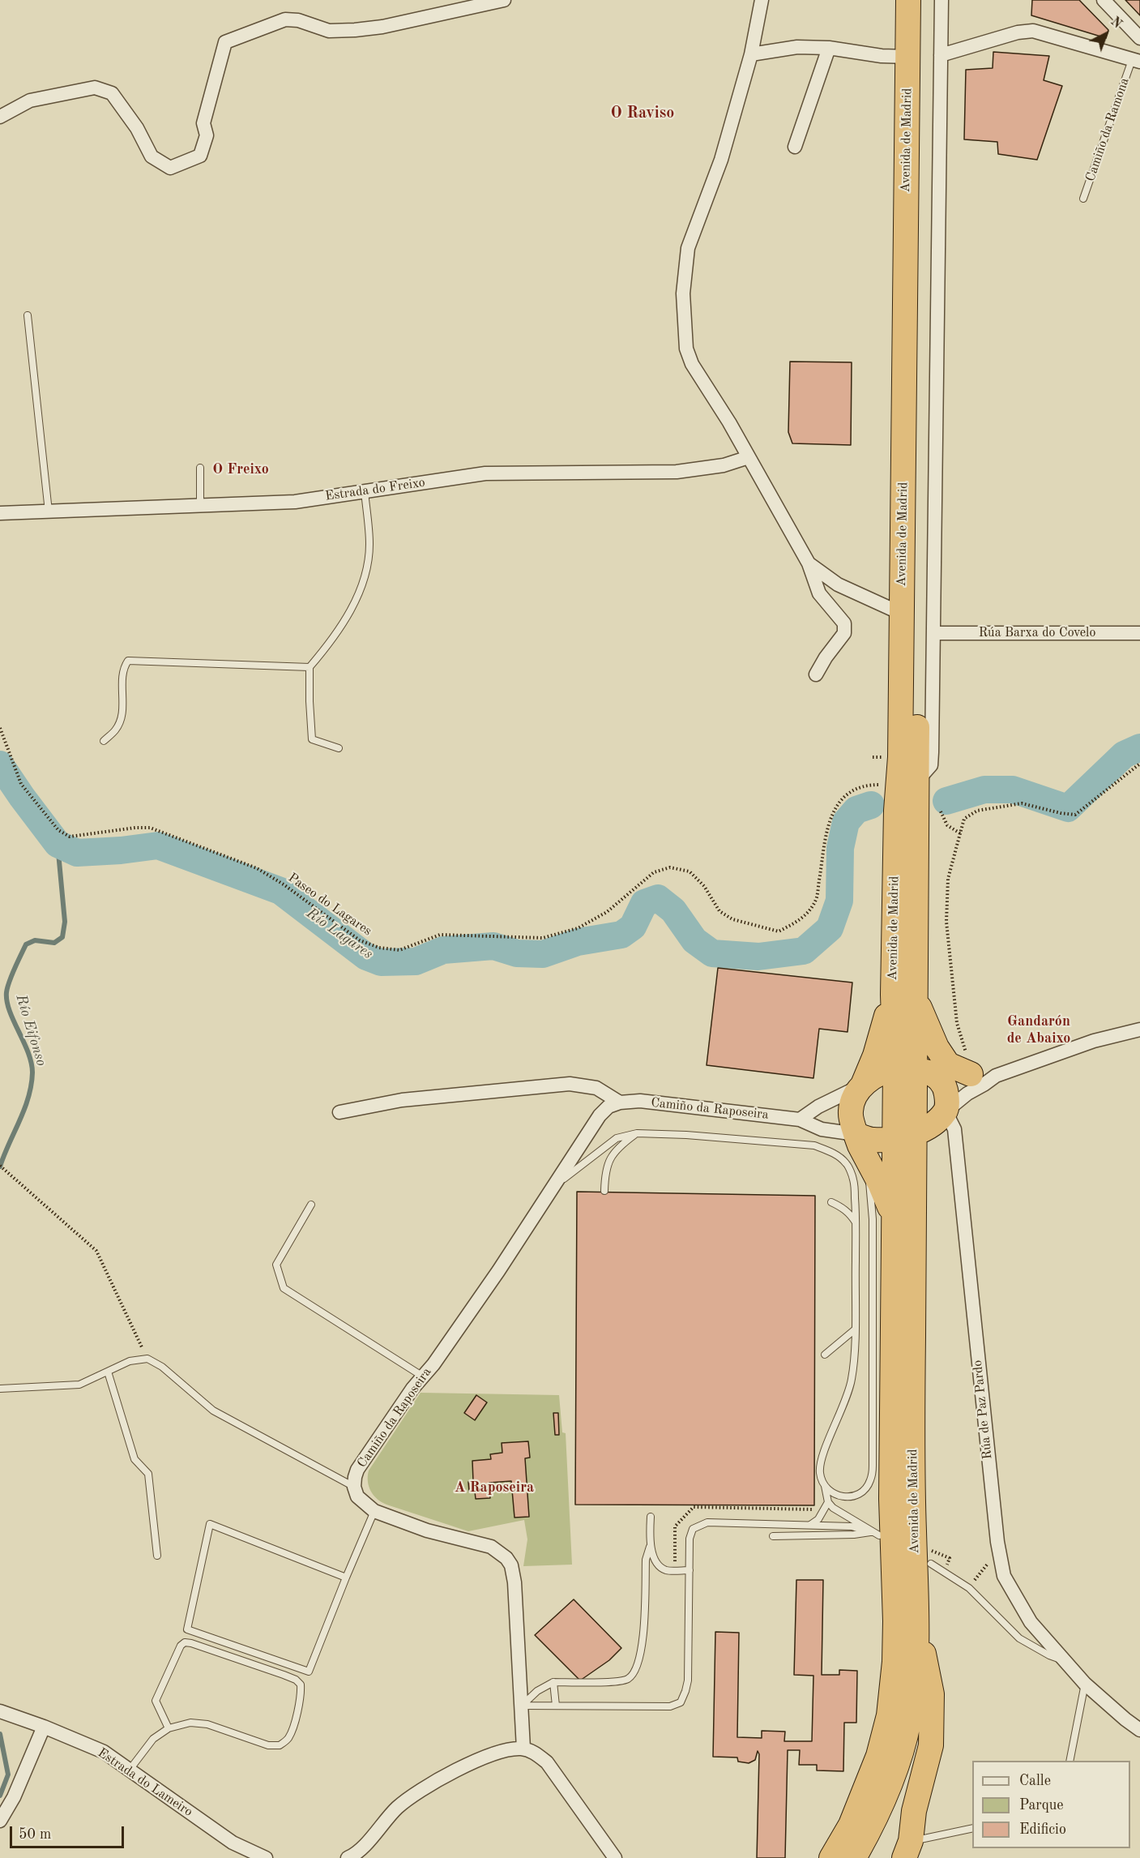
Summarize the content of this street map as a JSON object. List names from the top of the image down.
{
  "streets": {
    "highway": ["Avenida de Madrid"],
    "street": [
      "Camiño da Ramona",
      "Estrada do Freixo",
      "Rúa Barxa do Covelo",
      "Camiño da Raposeira",
      "Rúa de Paz Pardo",
      "Estrada do Lameiro"
    ],
    "path": ["Paseo do Lagares"]
  },
  "crossings": [
    ["Avenida de Madrid", "Paseo do Lagares"],
    ["Avenida de Madrid", "Rúa de Paz Pardo"]
  ],
  "districts": [
    "O Raviso",
    "O Freixo",
    "Gandarón de Abaixo",
    "A Raposeira"
  ],
  "water": ["Río Lagares", "Río Eifonso"],
  "legend": ["Calle", "Parque", "Edificio"],
  "scale_bar": "50 m",
  "north": "top right"
}
